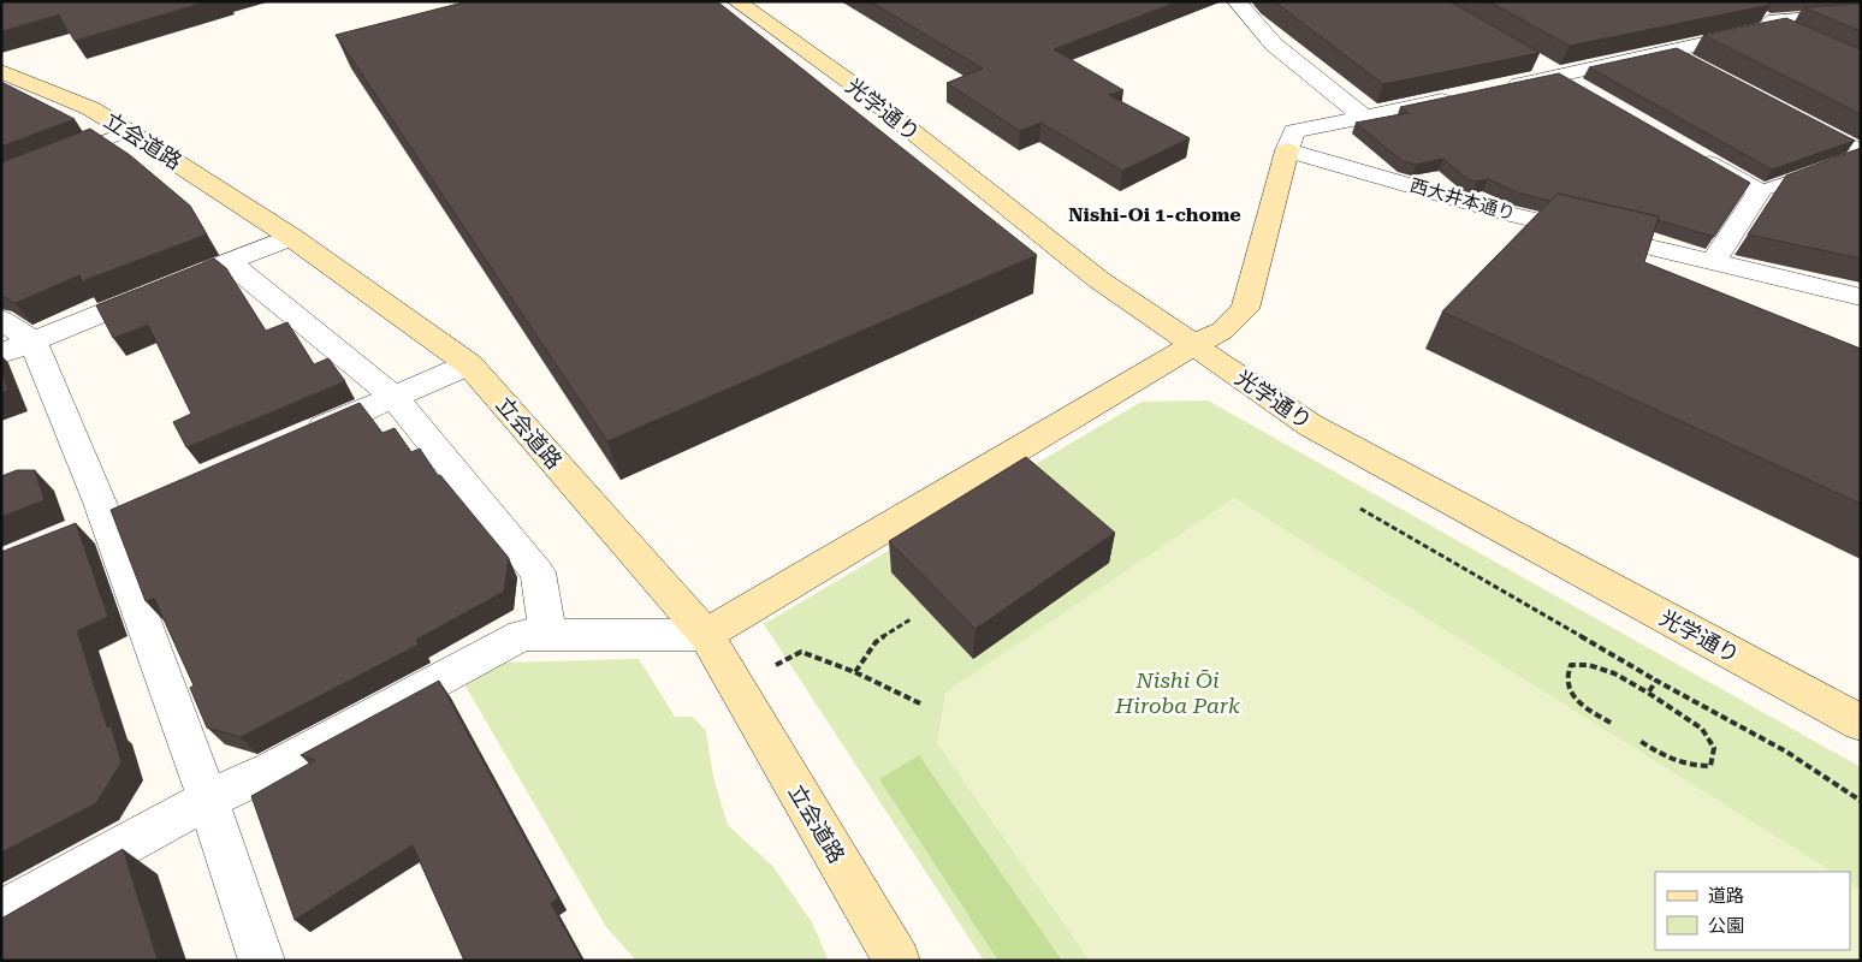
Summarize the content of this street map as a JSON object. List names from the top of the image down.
{
  "streets": {
    "street": ["光学通り", "立会道路", "西大井本通り"]
  },
  "districts": ["Nishi-Oi 1-chome"],
  "parks": ["Nishi Ōi Hiroba Park"],
  "legend": ["道路", "公園"]
}
